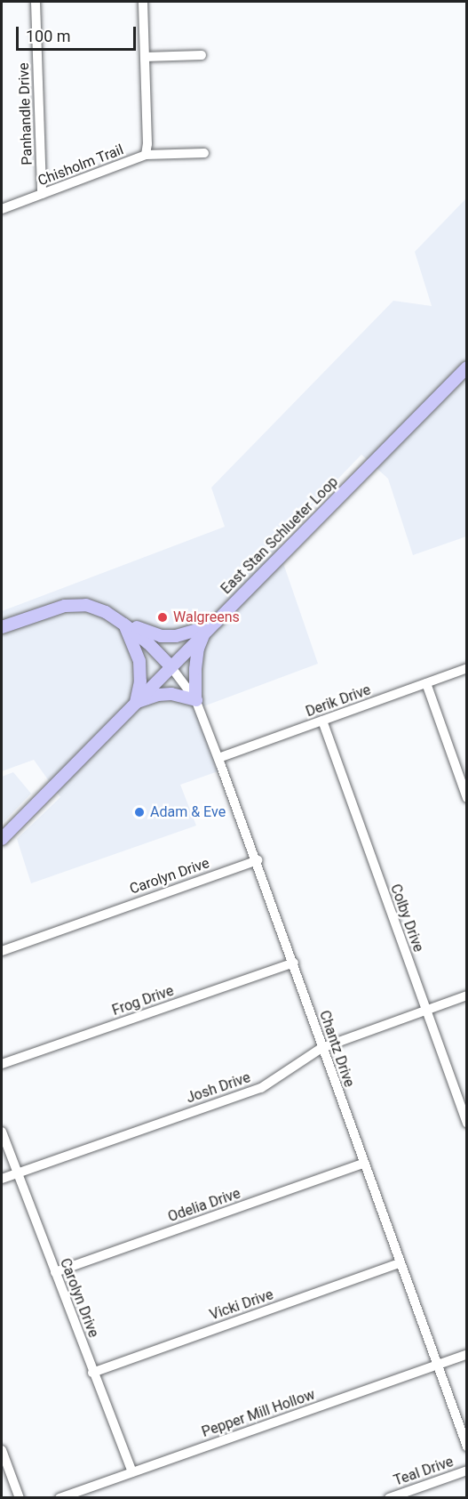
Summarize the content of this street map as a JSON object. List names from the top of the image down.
{
  "streets": {
    "main road": ["East Stan Schlueter Loop"],
    "street": [
      "Panhandle Drive",
      "Chisholm Trail",
      "Derik Drive",
      "Carolyn Drive",
      "Colby Drive",
      "Frog Drive",
      "Chantz Drive",
      "Josh Drive",
      "Odelia Drive",
      "Vicki Drive",
      "Pepper Mill Hollow",
      "Teal Drive"
    ]
  },
  "crossings": [
    ["Panhandle Drive", "Chisholm Trail"],
    ["East Stan Schlueter Loop", "Chantz Drive"],
    ["Derik Drive", "Colby Drive"],
    ["Derik Drive", "Chantz Drive"],
    ["Carolyn Drive", "Chantz Drive"],
    ["Carolyn Drive", "Josh Drive"],
    ["Carolyn Drive", "Odelia Drive"],
    ["Carolyn Drive", "Vicki Drive"],
    ["Carolyn Drive", "Pepper Mill Hollow"],
    ["Colby Drive", "Josh Drive"],
    ["Frog Drive", "Chantz Drive"],
    ["Chantz Drive", "Josh Drive"],
    ["Chantz Drive", "Odelia Drive"],
    ["Chantz Drive", "Vicki Drive"],
    ["Chantz Drive", "Pepper Mill Hollow"]
  ],
  "places": ["Walgreens", "Adam & Eve"],
  "scale_bar": "100 m"
}
